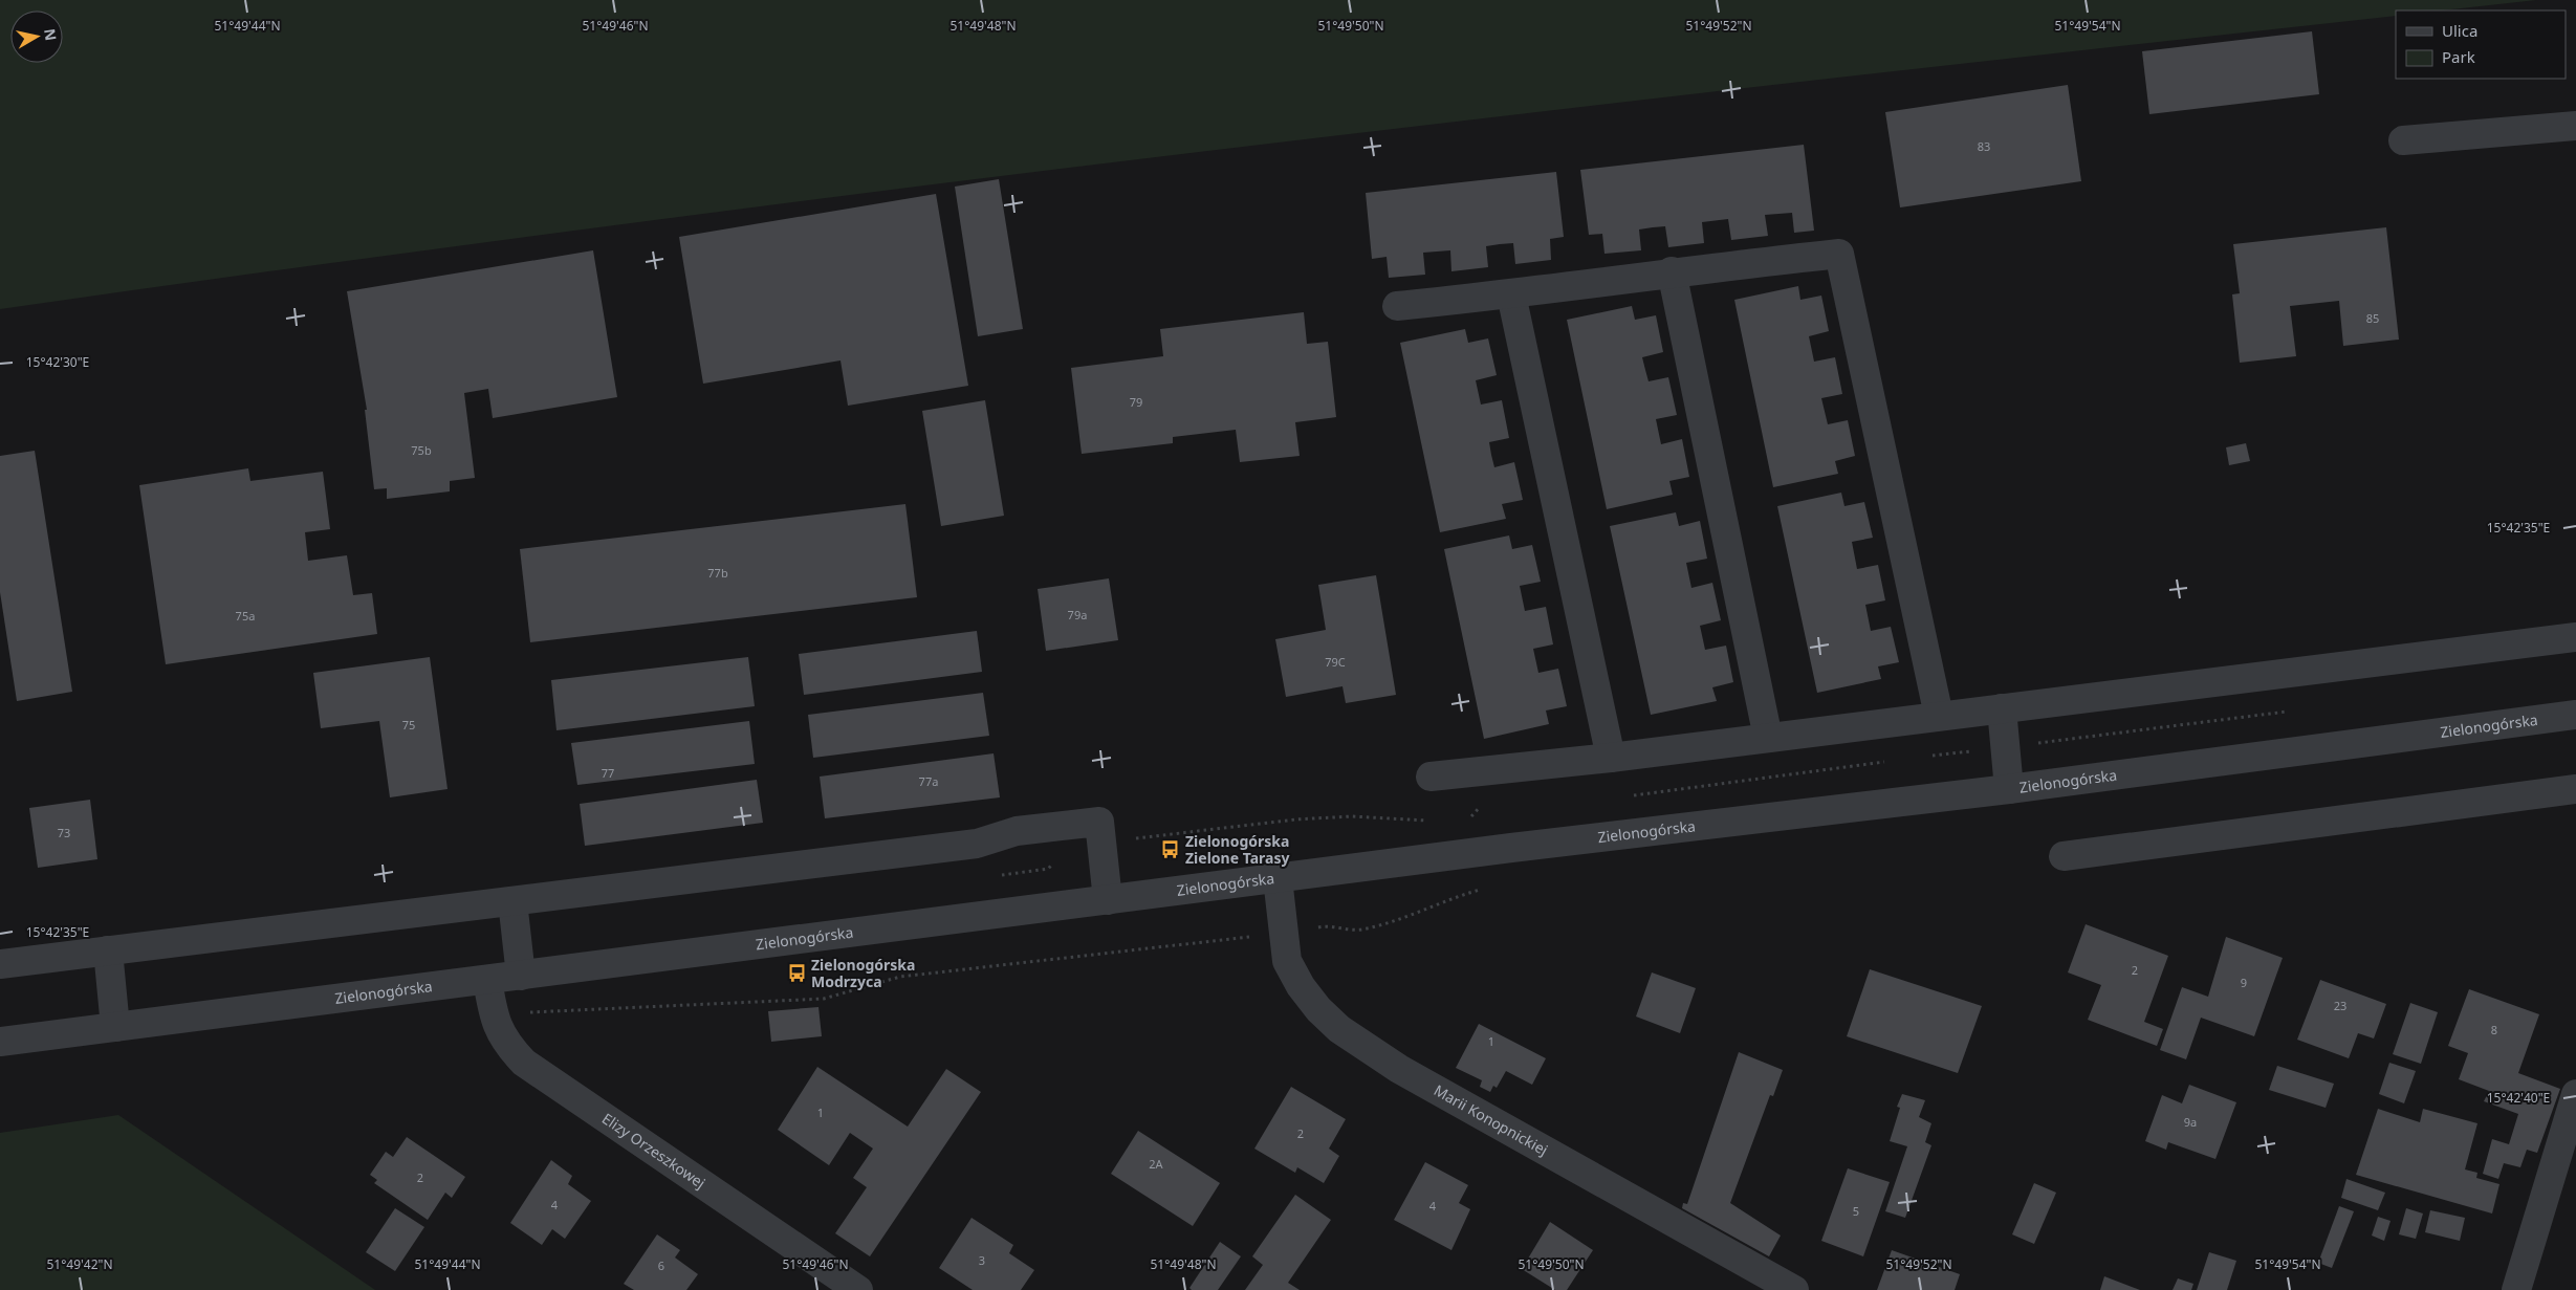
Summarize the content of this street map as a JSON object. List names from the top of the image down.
{
  "streets": {
    "street": ["Zielonogórska", "Marii Konopnickiej", "Elizy Orzeszkowej"]
  },
  "crossings": [
    ["Zielonogórska", "Marii Konopnickiej"],
    ["Zielonogórska", "Elizy Orzeszkowej"]
  ],
  "places": {
    "bus stop": ["Zielonogórska Zielone Tarasy", "Zielonogórska Modrzyca"]
  },
  "house_numbers": [
    "83",
    "85",
    "79",
    "75b",
    "77b",
    "79a",
    "75a",
    "79C",
    "75",
    "77",
    "77a",
    "73",
    "2",
    "9",
    "23",
    "8",
    "1",
    "1",
    "9a",
    "2",
    "2A",
    "2",
    "4",
    "4",
    "5",
    "3",
    "6"
  ],
  "legend": ["Ulica", "Park"],
  "north": "right",
  "coordinates": [
    "51°49'44\"N",
    "51°49'46\"N",
    "51°49'48\"N",
    "51°49'50\"N",
    "51°49'52\"N",
    "51°49'54\"N",
    "15°42'30\"E",
    "15°42'35\"E",
    "15°42'40\"E",
    "51°49'42\"N"
  ]
}
